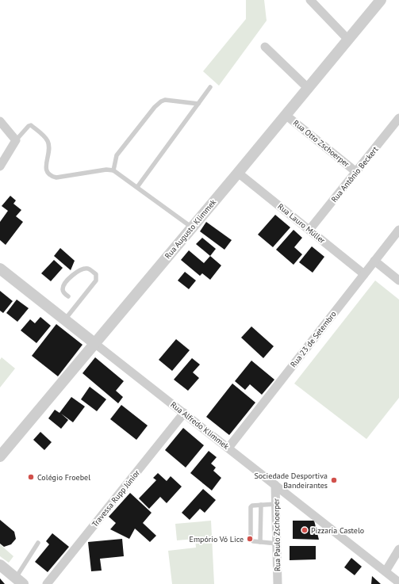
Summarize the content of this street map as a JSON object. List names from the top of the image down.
{
  "streets": {
    "street": [
      "Rua Otto Zschoerper",
      "Rua Antônio Beckert",
      "Rua Lauro Müller",
      "Rua Augusto Klimmek",
      "Rua 23 de Setembro",
      "Rua Alfredo Klimmek",
      "Travessa Rupp Júnior",
      "Rua Paulo Zschoerper"
    ]
  },
  "crossings": [
    ["Rua Otto Zschoerper", "Rua Antônio Beckert"],
    ["Rua Otto Zschoerper", "Rua Augusto Klimmek"],
    ["Rua Antônio Beckert", "Rua Lauro Müller"],
    ["Rua Lauro Müller", "Rua Augusto Klimmek"],
    ["Rua Lauro Müller", "Rua 23 de Setembro"],
    ["Rua Augusto Klimmek", "Rua Alfredo Klimmek"],
    ["Rua 23 de Setembro", "Rua Alfredo Klimmek"],
    ["Rua Alfredo Klimmek", "Travessa Rupp Júnior"],
    ["Rua Alfredo Klimmek", "Rua Paulo Zschoerper"]
  ],
  "places": [
    "Colégio Froebel",
    "Sociedade Desportiva Bandeirantes",
    "Pizzaria Castelo",
    "Empório Vó Lice"
  ]
}
